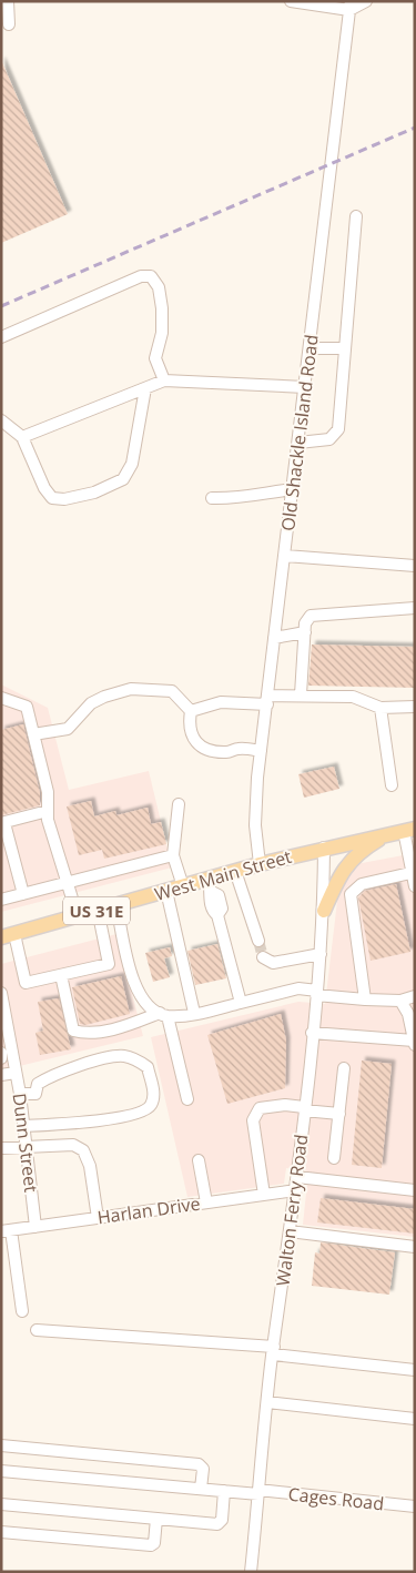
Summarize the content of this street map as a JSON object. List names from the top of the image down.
{
  "streets": {
    "main road": ["West Main Street", "US 31E"],
    "street": [
      "Old Shackle Island Road",
      "Dunn Street",
      "Harlan Drive",
      "Walton Ferry Road",
      "Cages Road"
    ]
  },
  "crossings": [
    ["Old Shackle Island Road", "West Main Street"],
    ["West Main Street", "Walton Ferry Road"],
    ["Dunn Street", "Harlan Drive"],
    ["Harlan Drive", "Walton Ferry Road"],
    ["Walton Ferry Road", "Cages Road"]
  ]
}
